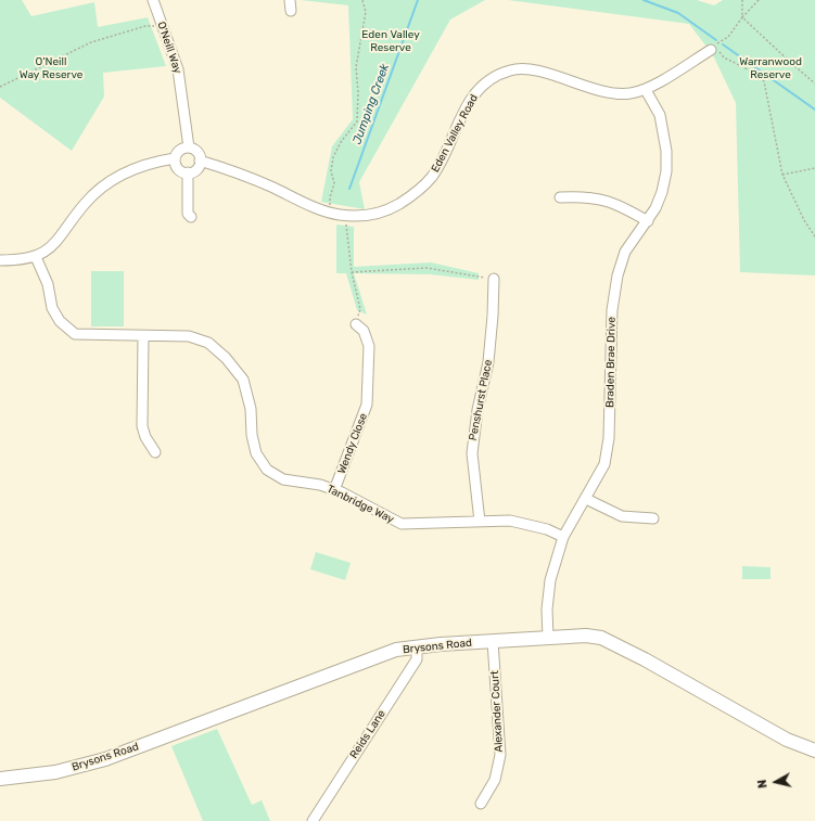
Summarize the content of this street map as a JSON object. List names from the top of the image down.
{
  "streets": {
    "street": [
      "O'Neill Way",
      "Eden Valley Road",
      "Braden Brae Drive",
      "Penshurst Place",
      "Wendy Close",
      "Tanbridge Way",
      "Brysons Road",
      "Alexander Court",
      "Reids Lane"
    ]
  },
  "crossings": [
    ["O'Neill Way", "Eden Valley Road"],
    ["Eden Valley Road", "Braden Brae Drive"],
    ["Braden Brae Drive", "Tanbridge Way"],
    ["Braden Brae Drive", "Brysons Road"],
    ["Penshurst Place", "Tanbridge Way"],
    ["Wendy Close", "Tanbridge Way"],
    ["Brysons Road", "Alexander Court"],
    ["Brysons Road", "Reids Lane"]
  ],
  "water": ["Jumping Creek"],
  "parks": ["Eden Valley Reserve", "O'Neill Way Reserve", "Warranwood Reserve"],
  "north": "left"
}
